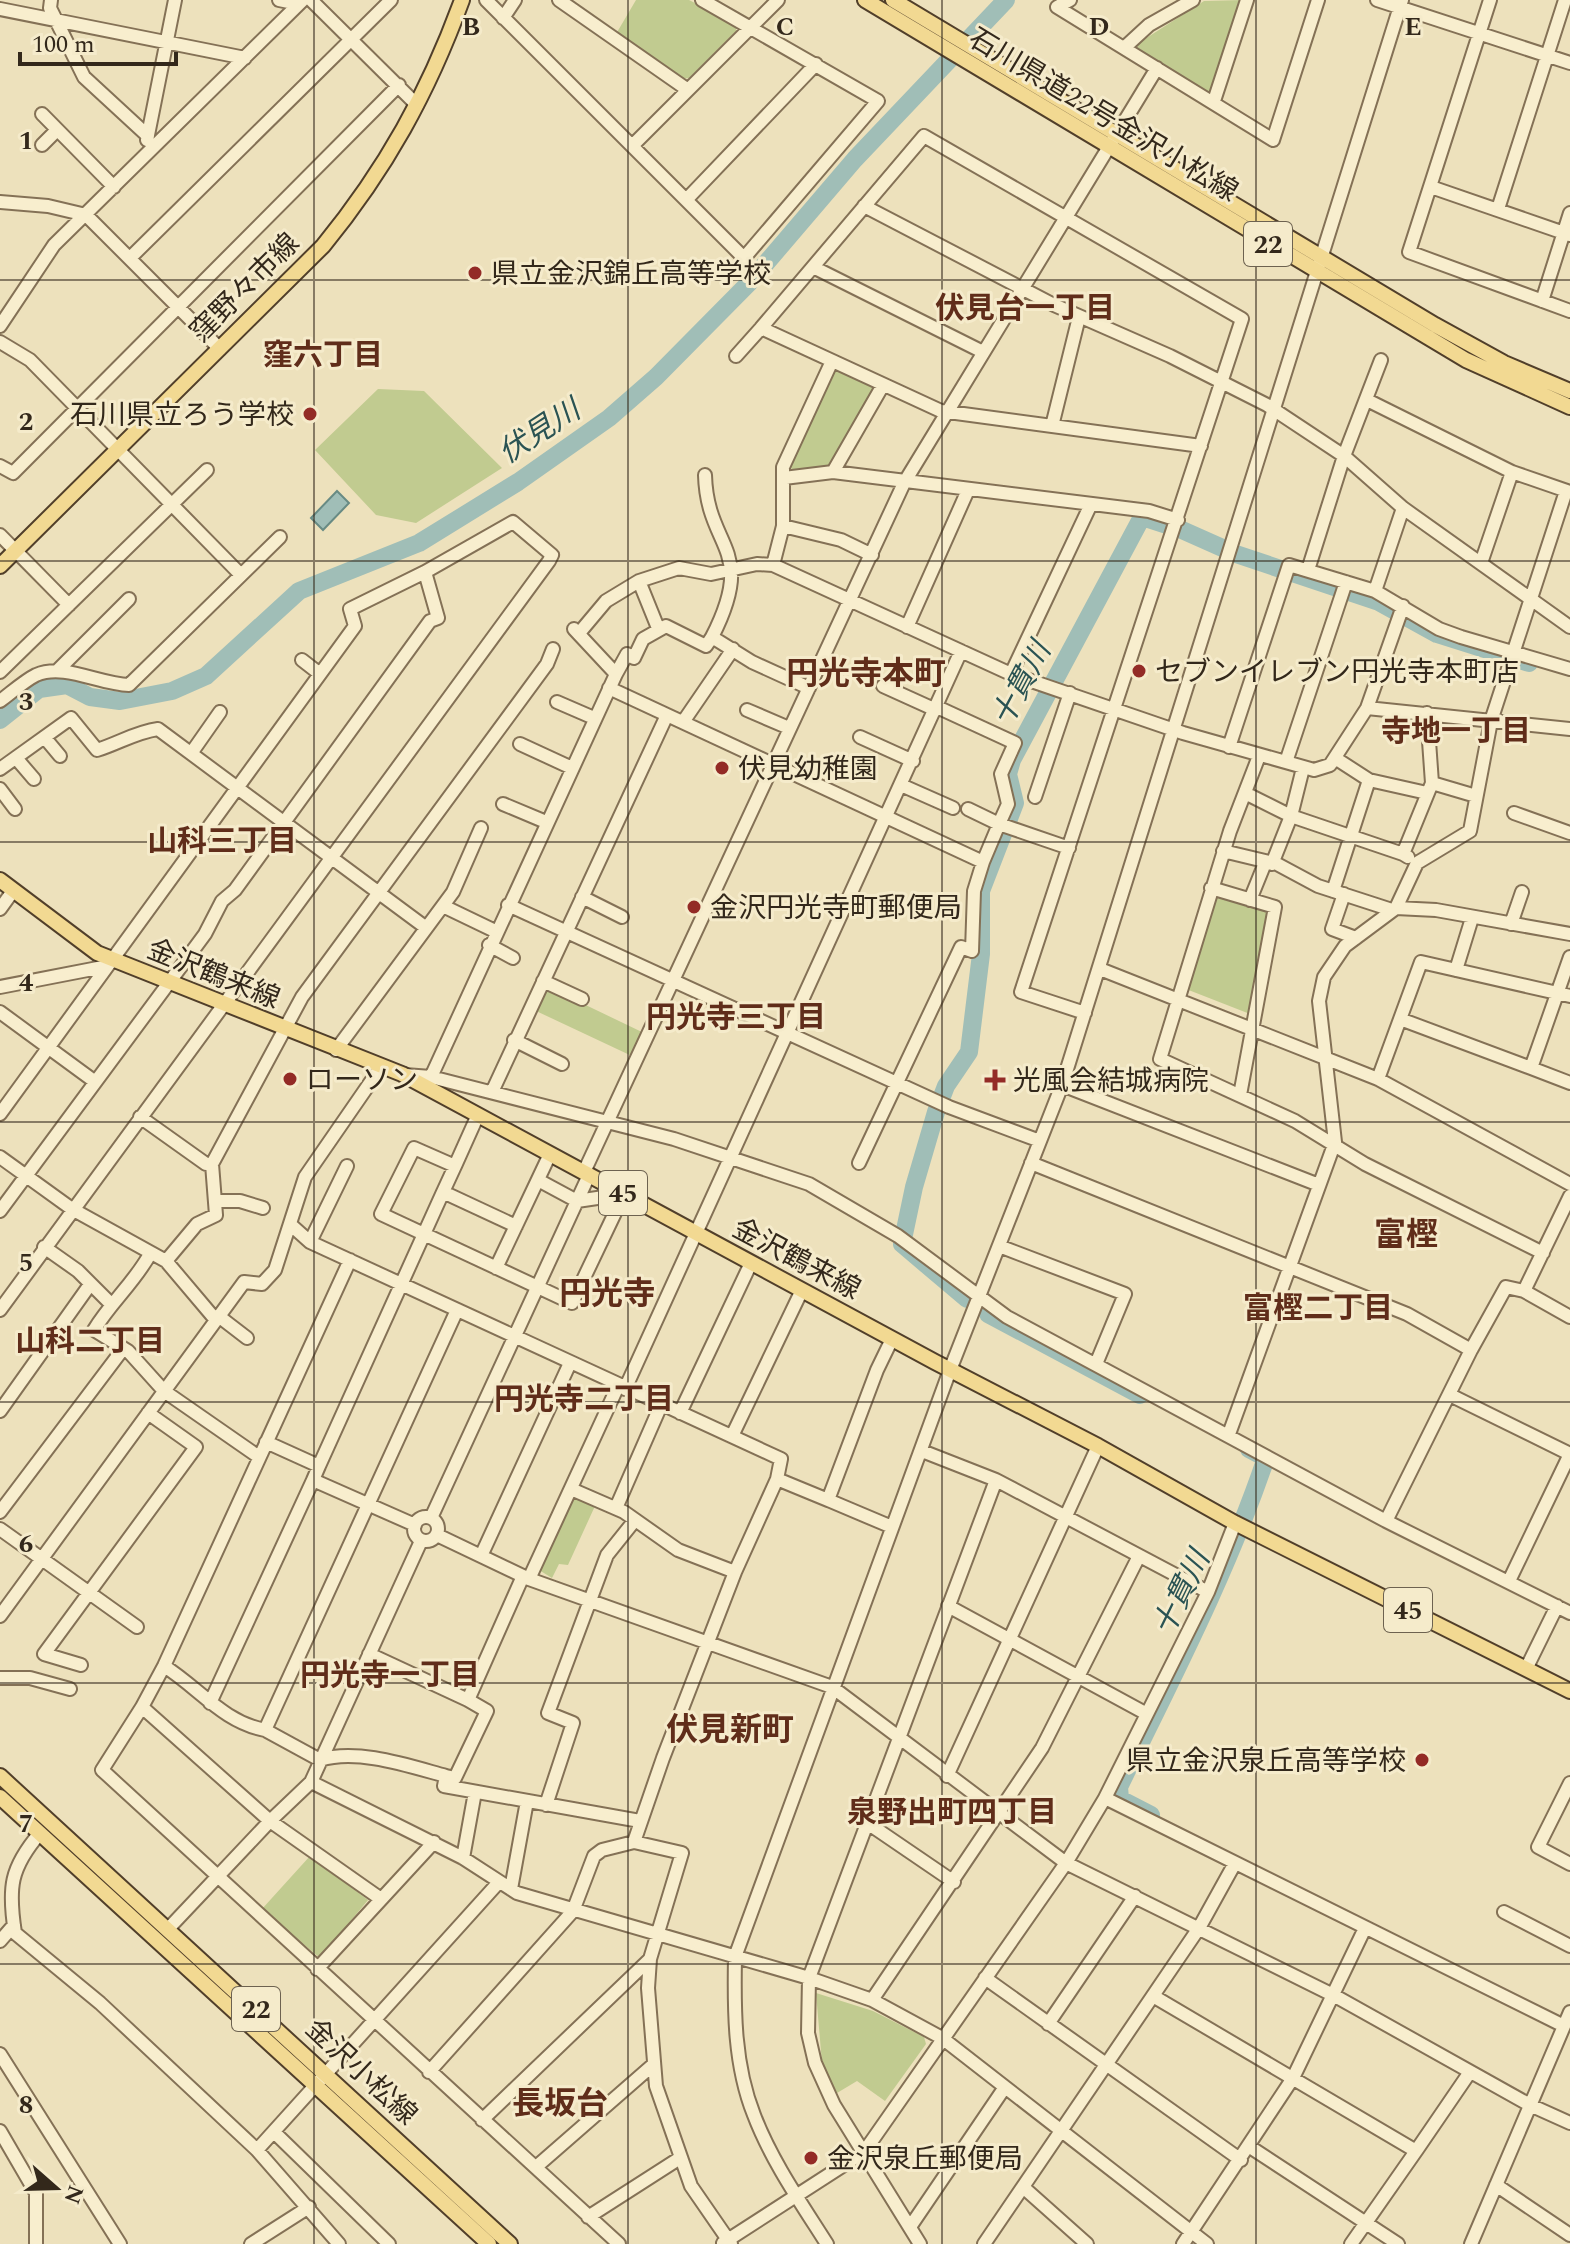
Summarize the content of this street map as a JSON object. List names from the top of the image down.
{
  "streets": {
    "main road": [
      "石川県道22号金沢小松線",
      "22",
      "窪野々市線",
      "金沢鶴来線",
      "45",
      "金沢小松線"
    ]
  },
  "districts": [
    "伏見台一丁目",
    "窪六丁目",
    "円光寺本町",
    "寺地一丁目",
    "山科三丁目",
    "円光寺三丁目",
    "富樫",
    "円光寺",
    "富樫二丁目",
    "山科二丁目",
    "円光寺二丁目",
    "円光寺一丁目",
    "伏見新町",
    "泉野出町四丁目",
    "長坂台"
  ],
  "water": ["伏見川", "十貫川"],
  "places": {
    "other": [
      "県立金沢錦丘高等学校",
      "石川県立ろう学校",
      "セブンイレブン円光寺本町店",
      "伏見幼稚園",
      "金沢円光寺町郵便局",
      "ローソン",
      "県立金沢泉丘高等学校",
      "金沢泉丘郵便局"
    ],
    "health": ["光風会結城病院"]
  },
  "scale_bar": "100 m",
  "north": "right",
  "grid": {
    "columns": [
      "B",
      "C",
      "D",
      "E"
    ],
    "rows": [
      "1",
      "2",
      "3",
      "4",
      "5",
      "6",
      "7",
      "8"
    ]
  }
}
